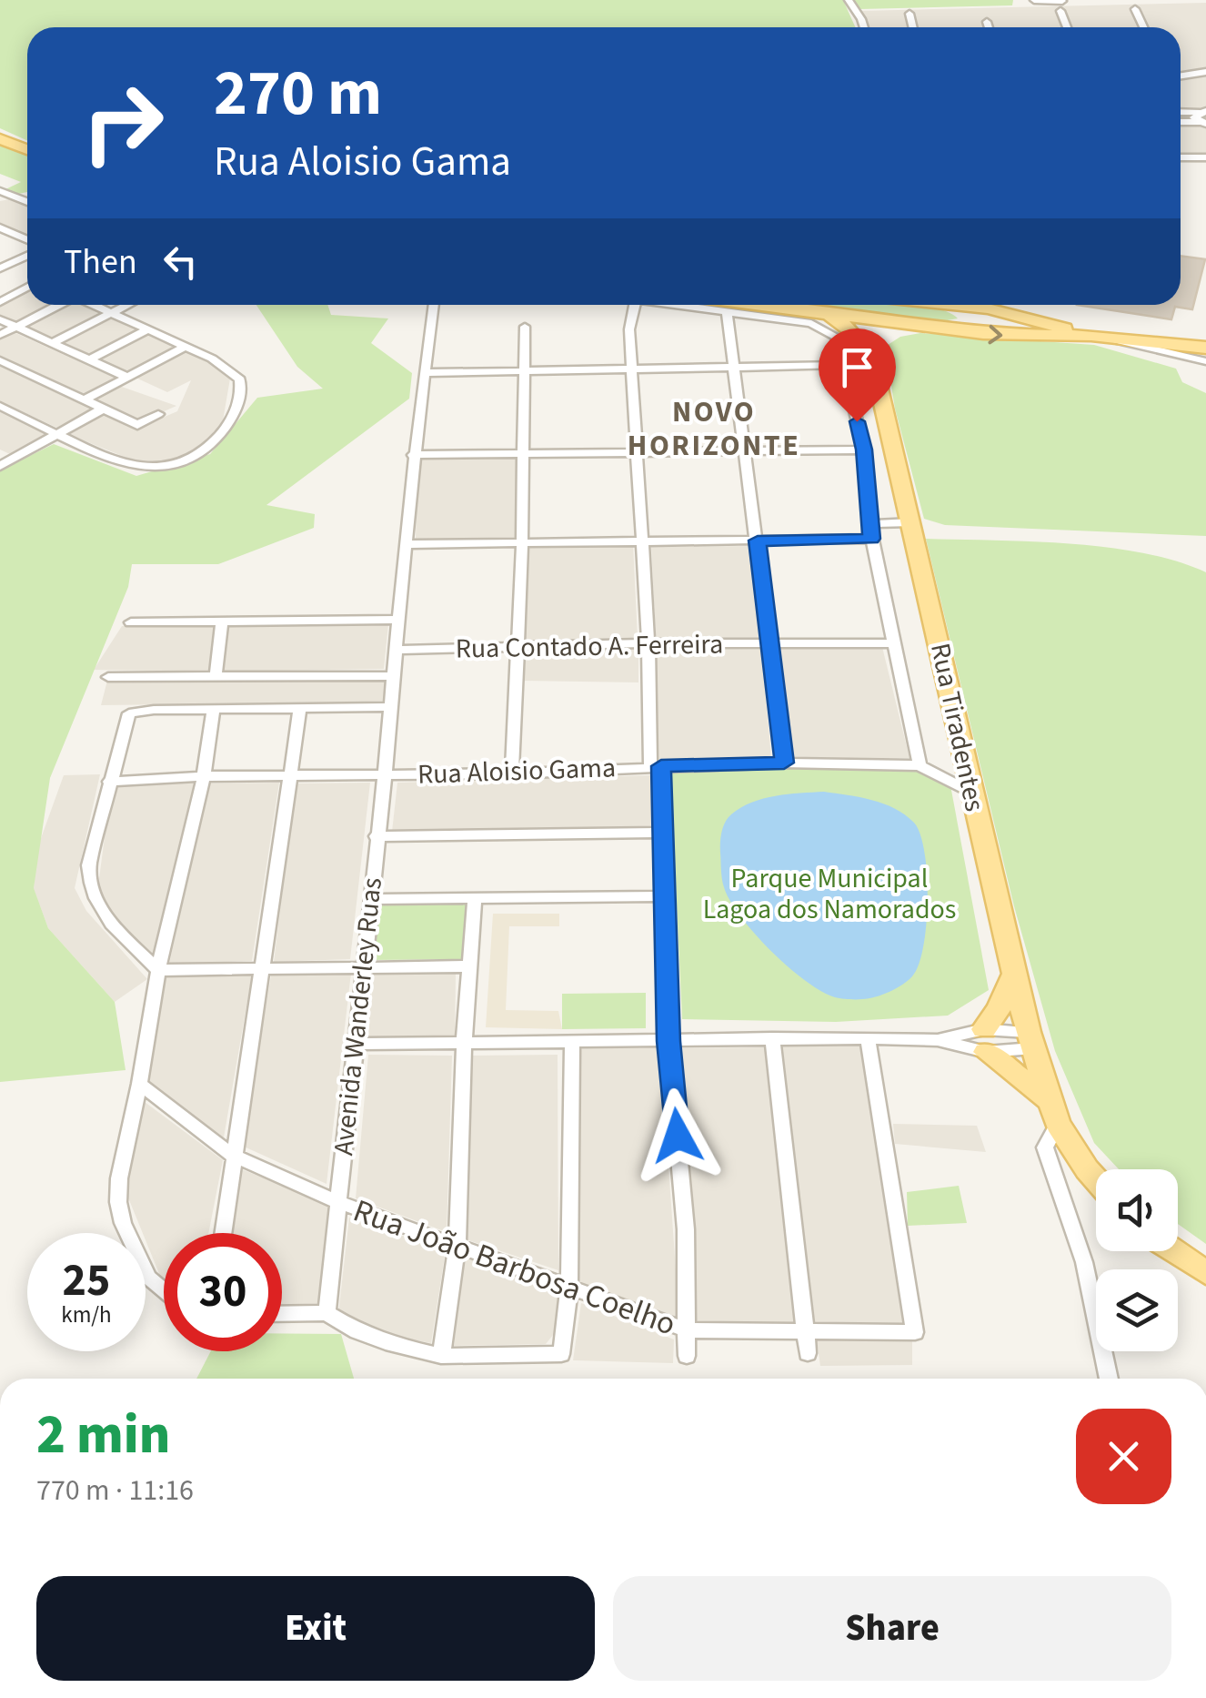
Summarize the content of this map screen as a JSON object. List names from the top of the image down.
{
  "streets": {
    "main road": ["Rua Tiradentes"],
    "street": [
      "Rua Contado A. Ferreira",
      "Rua Aloisio Gama",
      "Avenida Wanderley Ruas",
      "Rua João Barbosa Coelho"
    ]
  },
  "crossings": [
    ["Rua Contado A. Ferreira", "Avenida Wanderley Ruas"],
    ["Rua Tiradentes", "Rua Aloisio Gama"],
    ["Rua Aloisio Gama", "Avenida Wanderley Ruas"],
    ["Avenida Wanderley Ruas", "Rua João Barbosa Coelho"]
  ],
  "districts": ["NOVO HORIZONTE"],
  "parks": ["Parque Municipal Lagoa dos Namorados"],
  "page": {
    "turn": ["270 m", "Rua Aloisio Gama"],
    "then": "Then",
    "speed": "25 km/h",
    "limit": "30",
    "heading": ["2 min", "770 m · 11:16"],
    "buttons": ["Exit", "Share"]
  }
}
